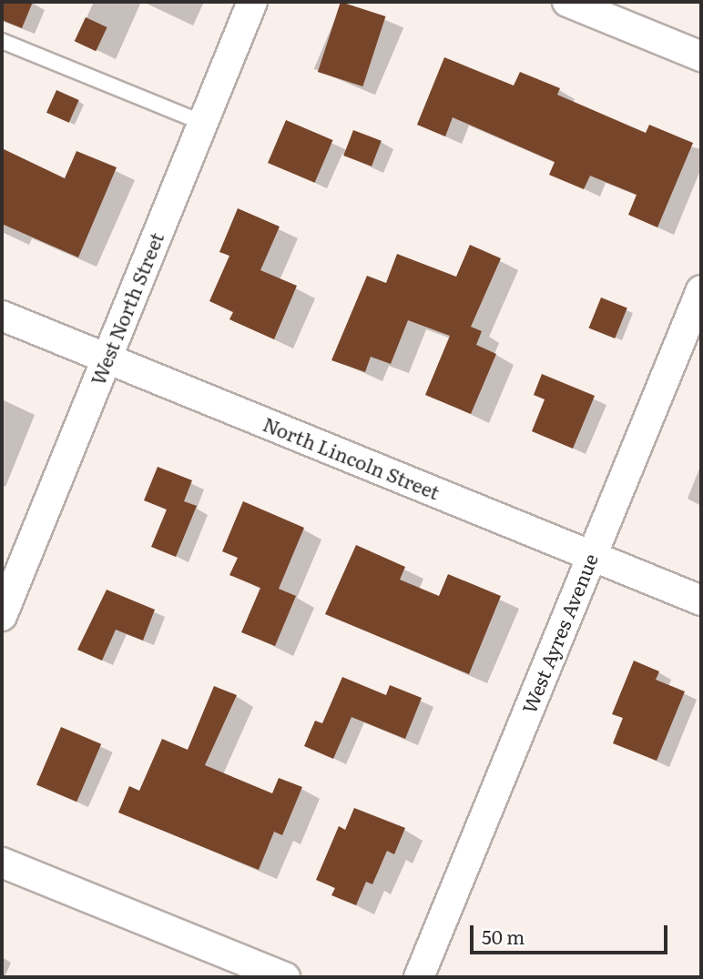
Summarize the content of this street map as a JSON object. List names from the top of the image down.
{
  "streets": {
    "street": ["West North Street", "North Lincoln Street", "West Ayres Avenue"]
  },
  "crossings": [
    ["West North Street", "North Lincoln Street"],
    ["North Lincoln Street", "West Ayres Avenue"]
  ],
  "scale_bar": "50 m"
}
